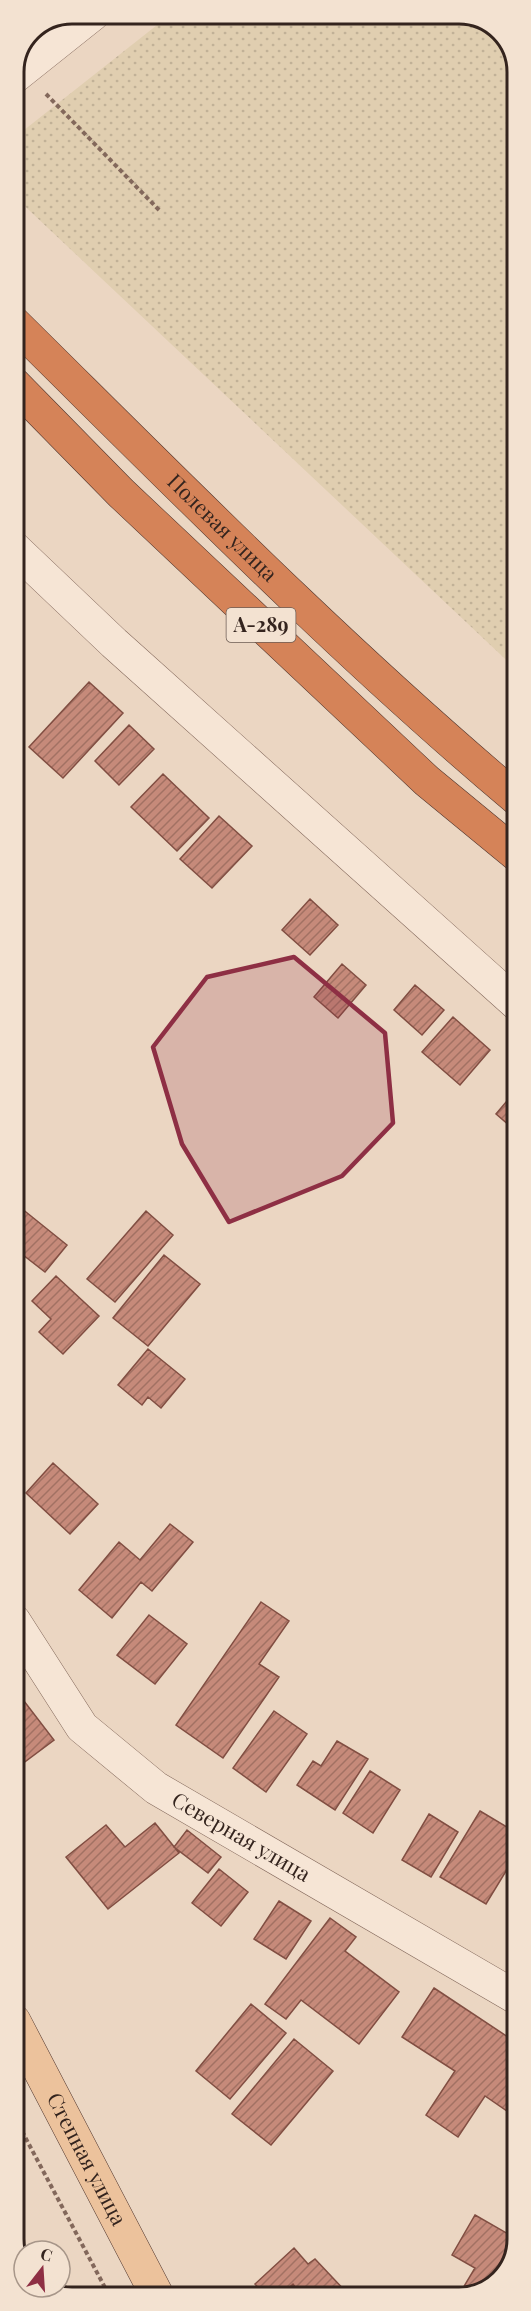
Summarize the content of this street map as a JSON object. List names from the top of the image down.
{
  "streets": {
    "highway": ["Полевая улица", "А-289"],
    "main road": ["Степная улица"],
    "street": ["Северная улица"]
  },
  "north": "top"
}
